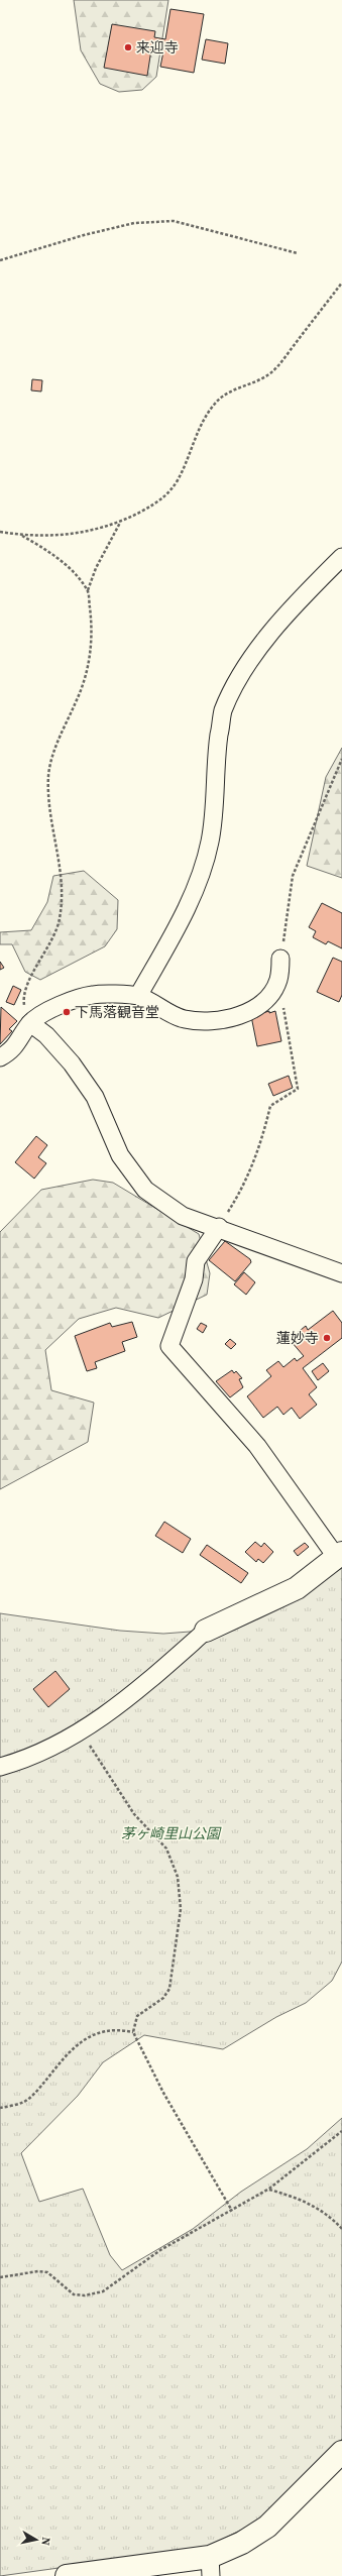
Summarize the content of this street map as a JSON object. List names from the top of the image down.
{
  "parks": ["茅ヶ崎里山公園"],
  "places": ["来迎寺", "下馬落観音堂", "蓮妙寺"],
  "north": "right"
}
